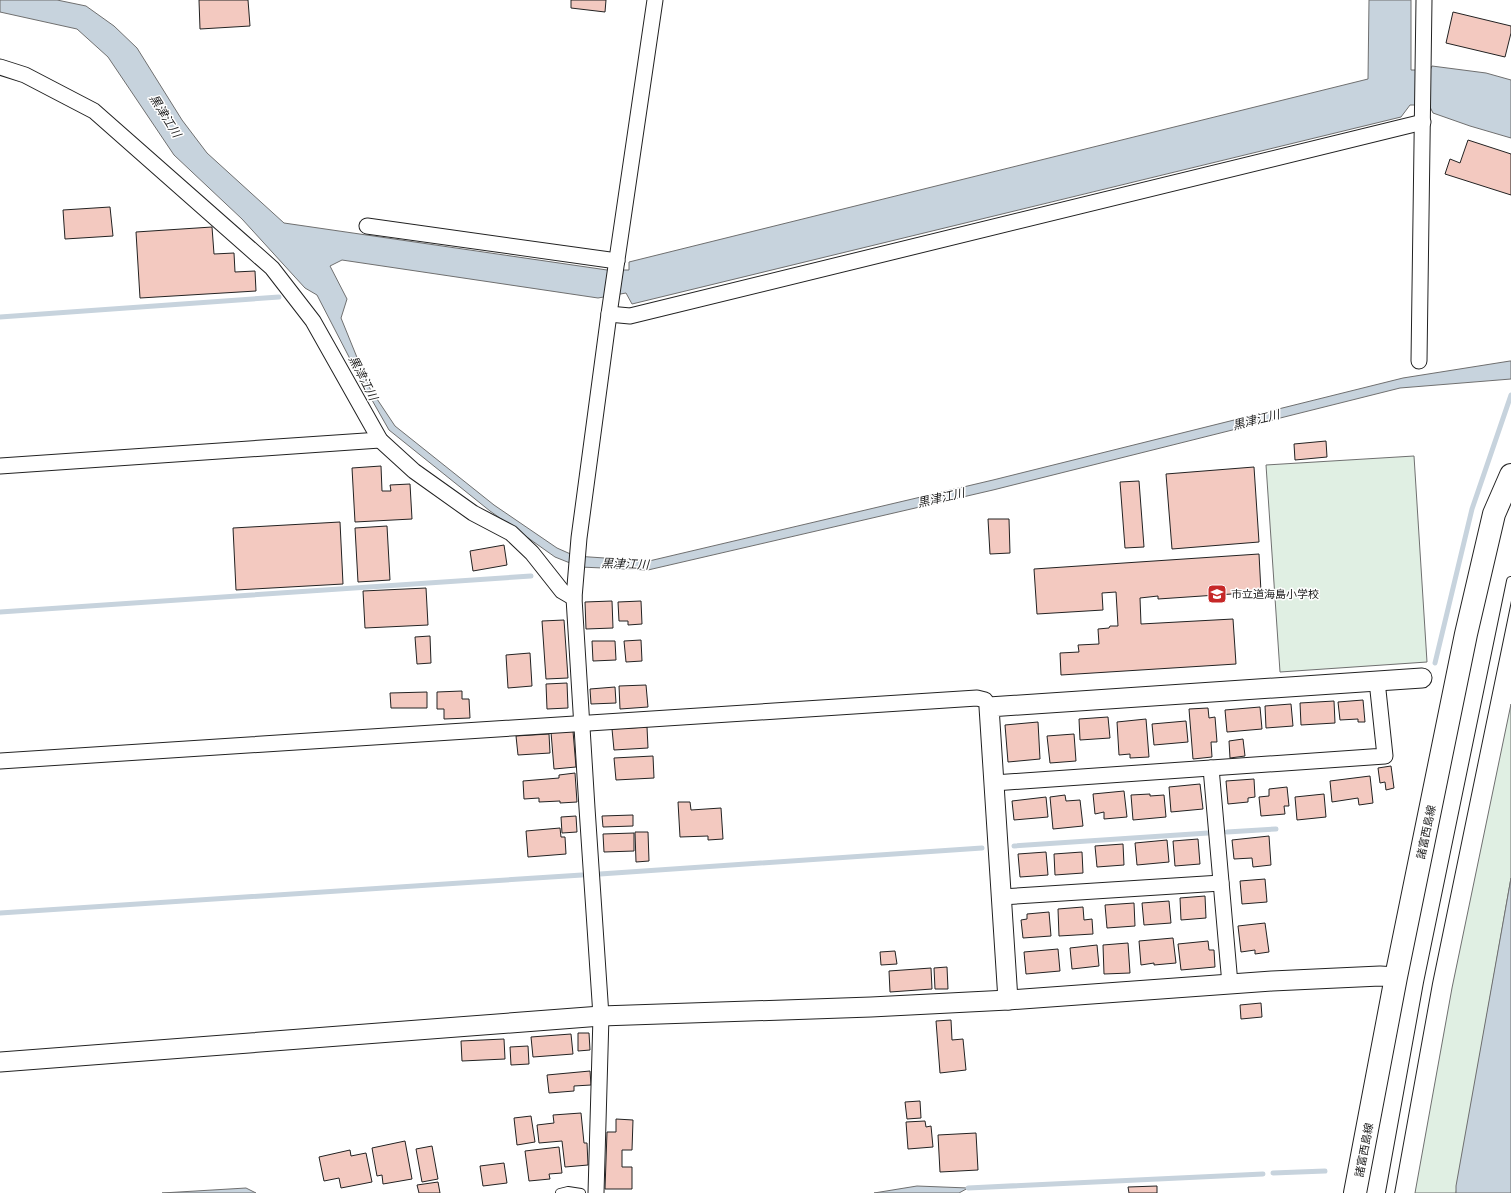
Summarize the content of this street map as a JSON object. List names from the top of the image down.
{
  "streets": {
    "main road": ["諸富西島線"]
  },
  "water": ["黒津江川"],
  "places": {
    "school or university": ["市立道海島小学校"]
  }
}
